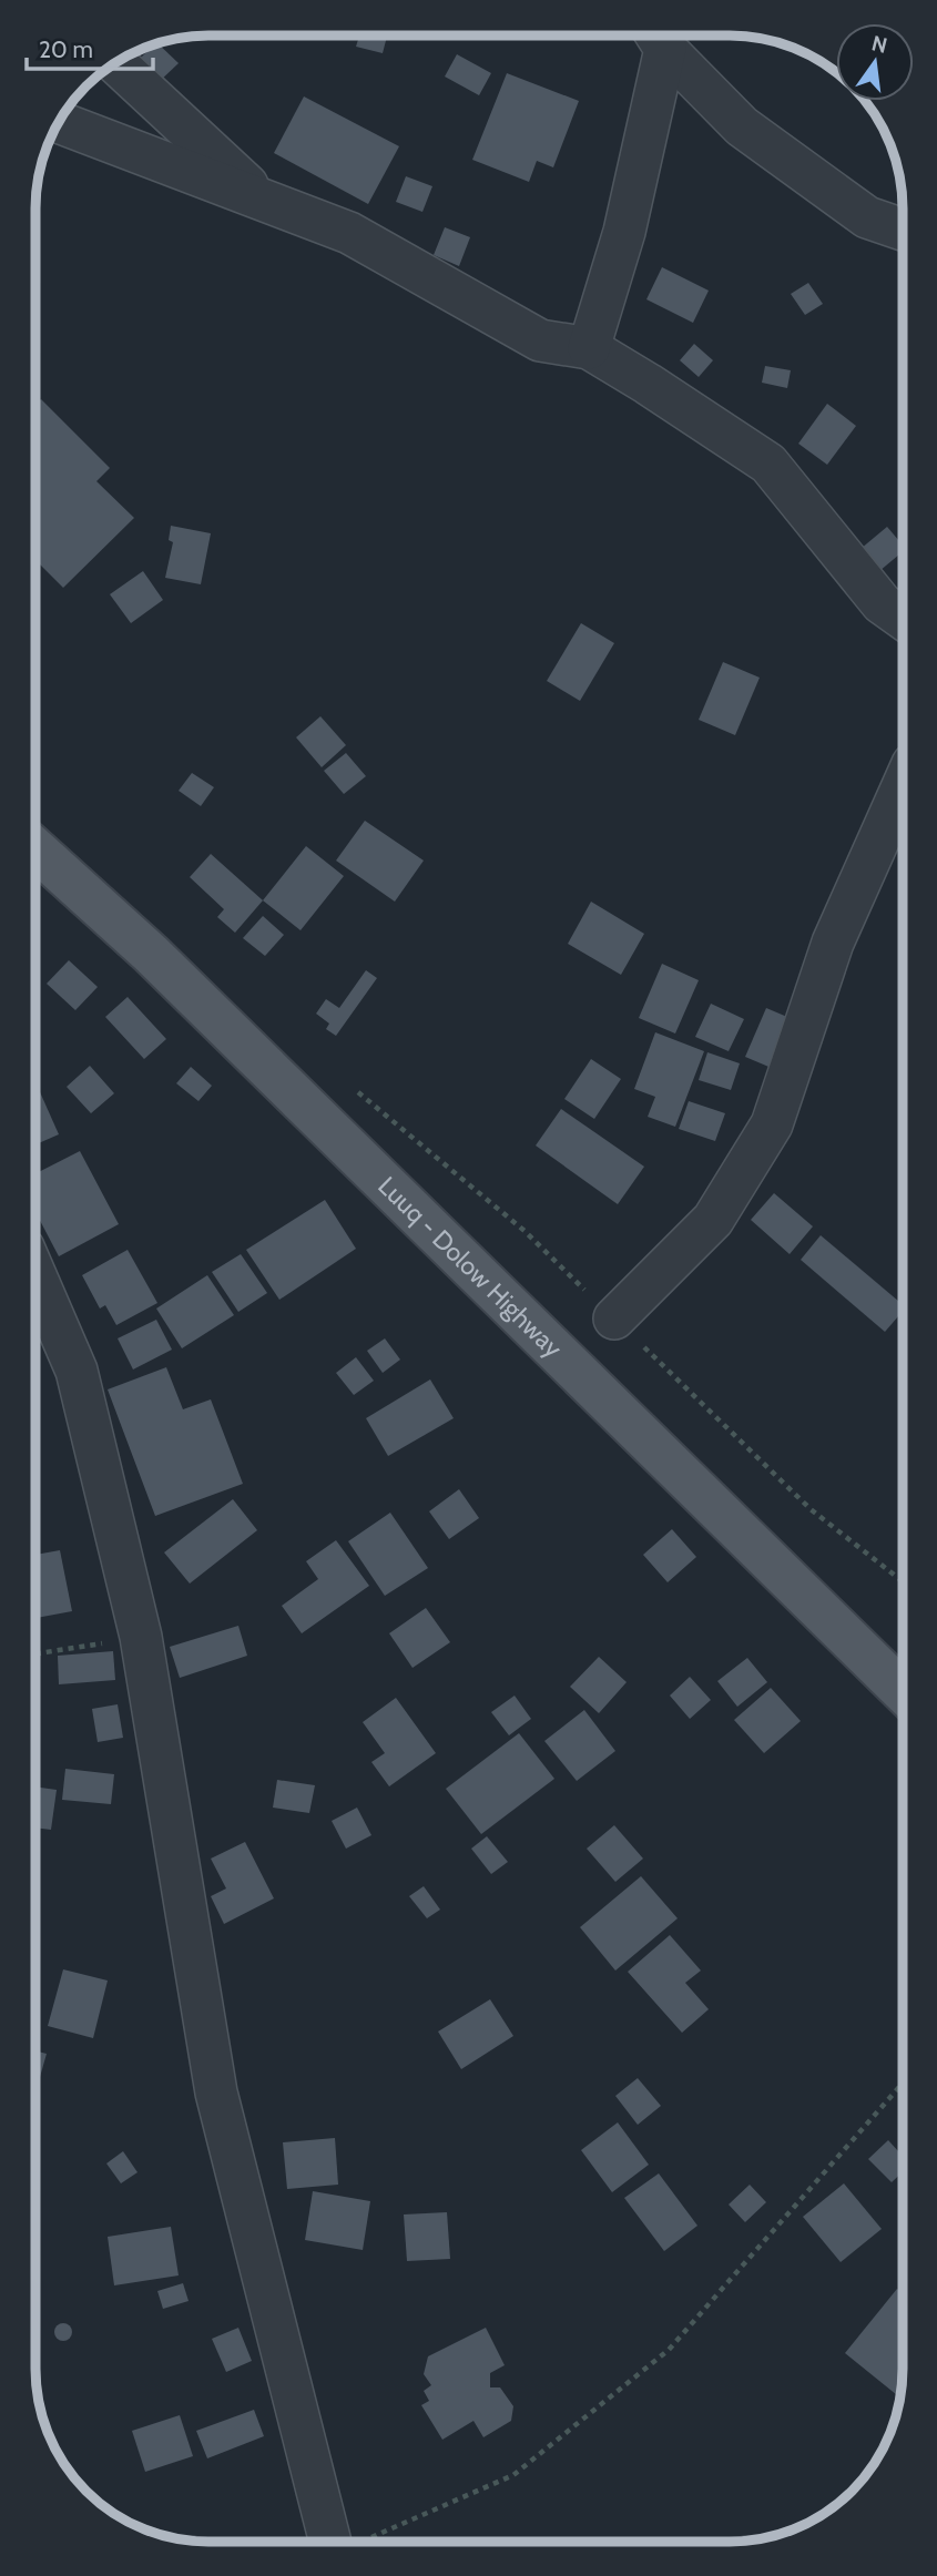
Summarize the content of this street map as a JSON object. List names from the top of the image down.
{
  "streets": {
    "main road": ["Luuq - Dolow Highway"]
  },
  "scale_bar": "20 m",
  "north": "top"
}
